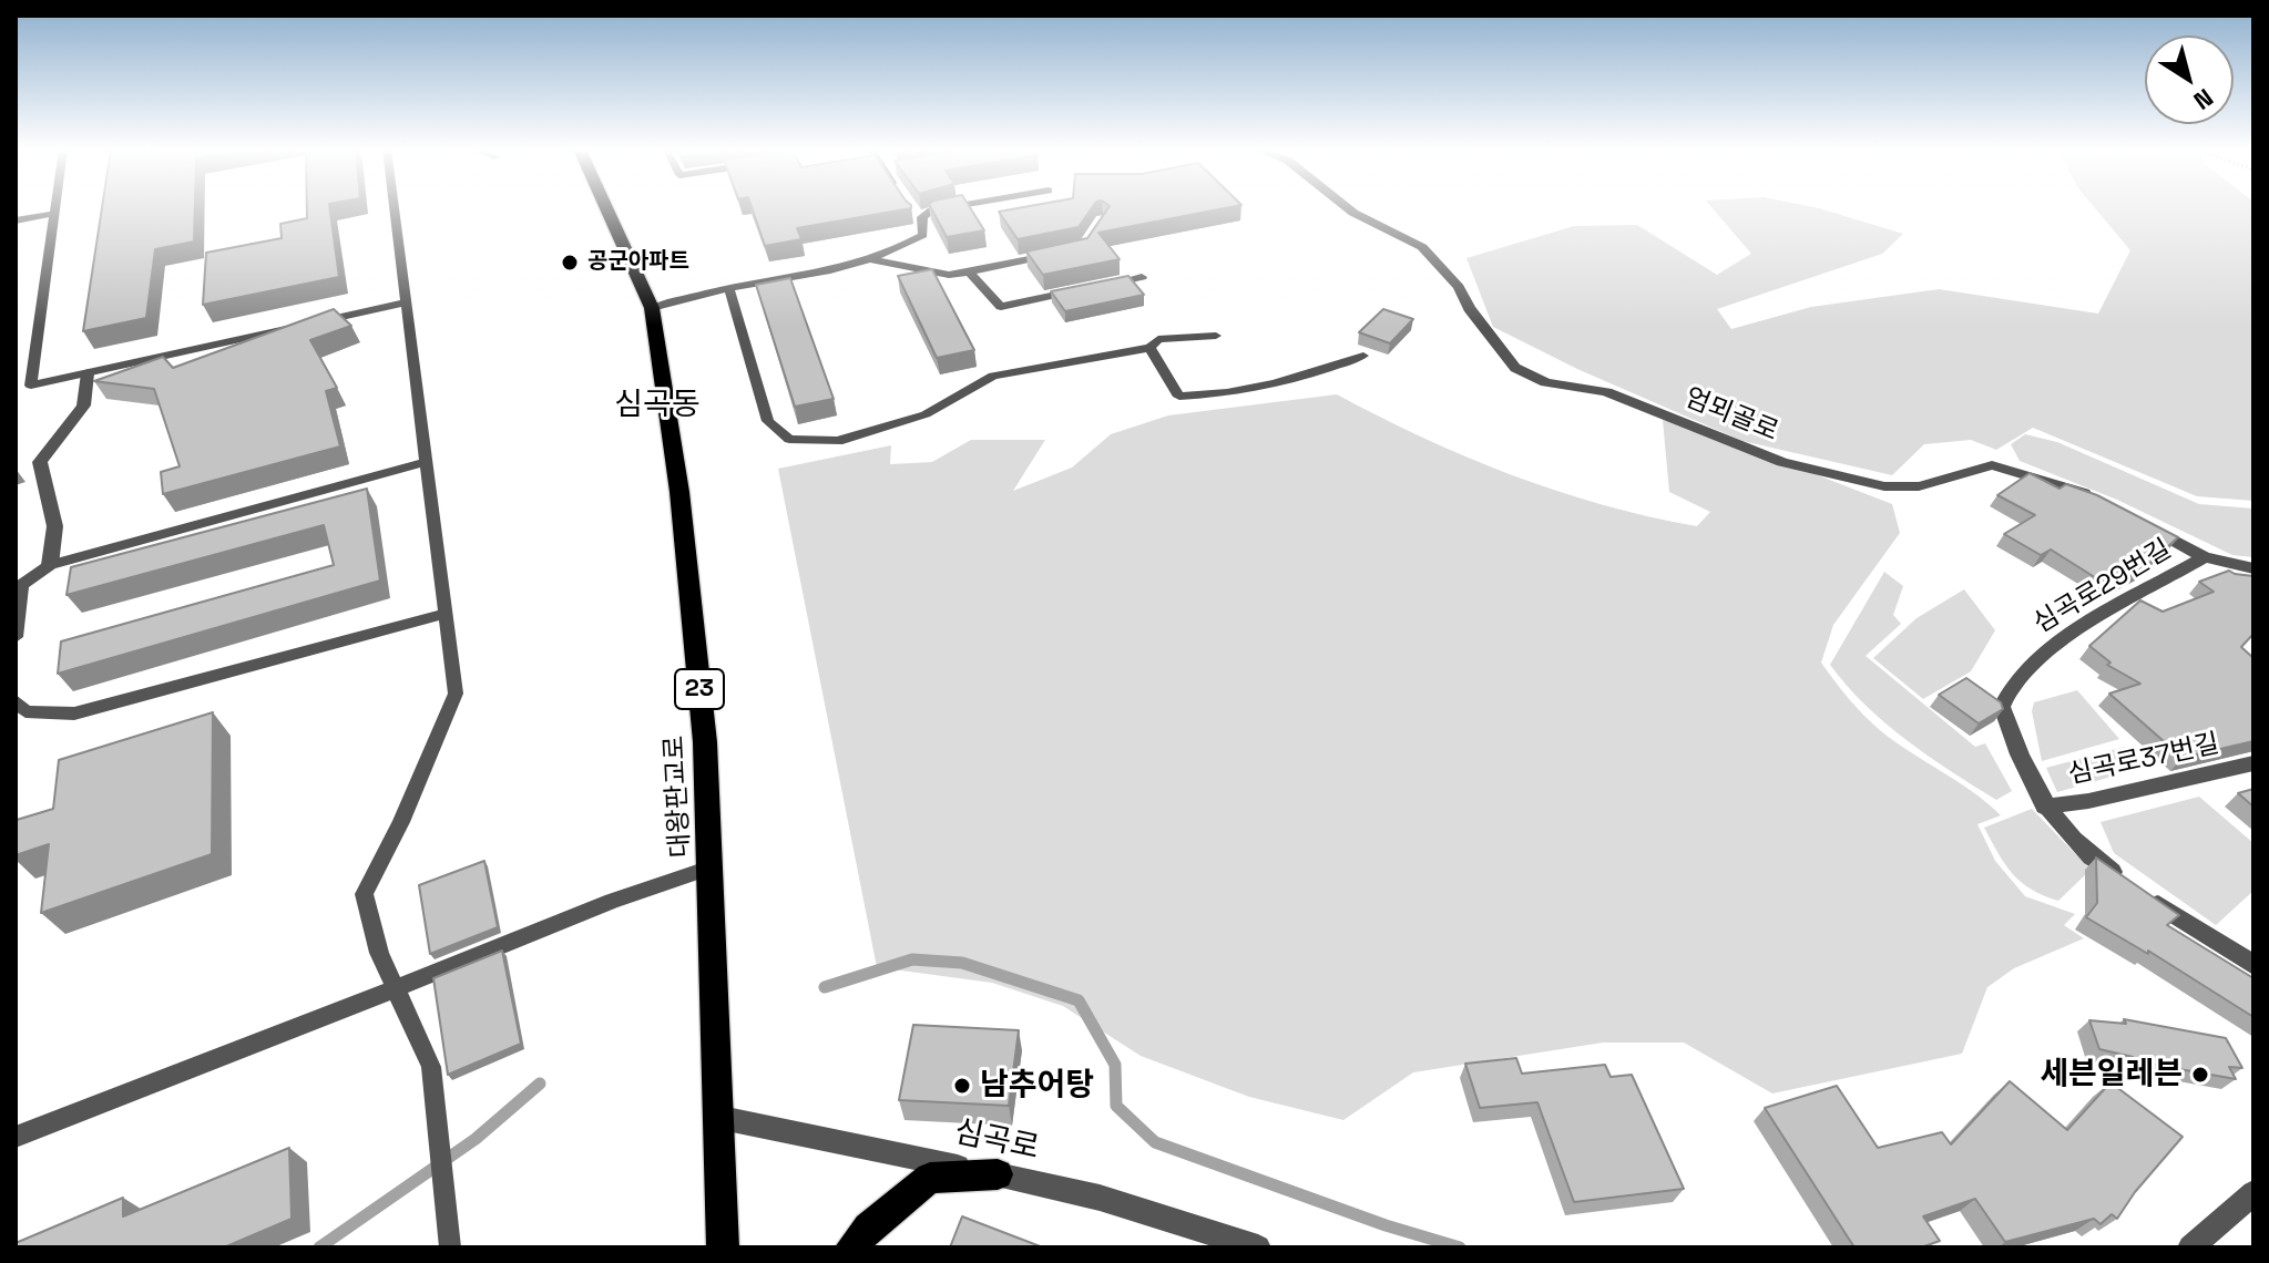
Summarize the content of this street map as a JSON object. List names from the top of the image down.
{
  "streets": {
    "main road": ["23", "대왕판교로"],
    "street": [
      "엄뫼골로",
      "심곡로29번길",
      "심곡로37번길",
      "심곡로"
    ]
  },
  "crossings": [
    ["심곡로29번길", "심곡로37번길"],
    ["대왕판교로", "심곡로"]
  ],
  "districts": ["심곡동"],
  "places": ["공군아파트", "세븐일레븐", "남추어탕"],
  "north": "bottom right"
}
